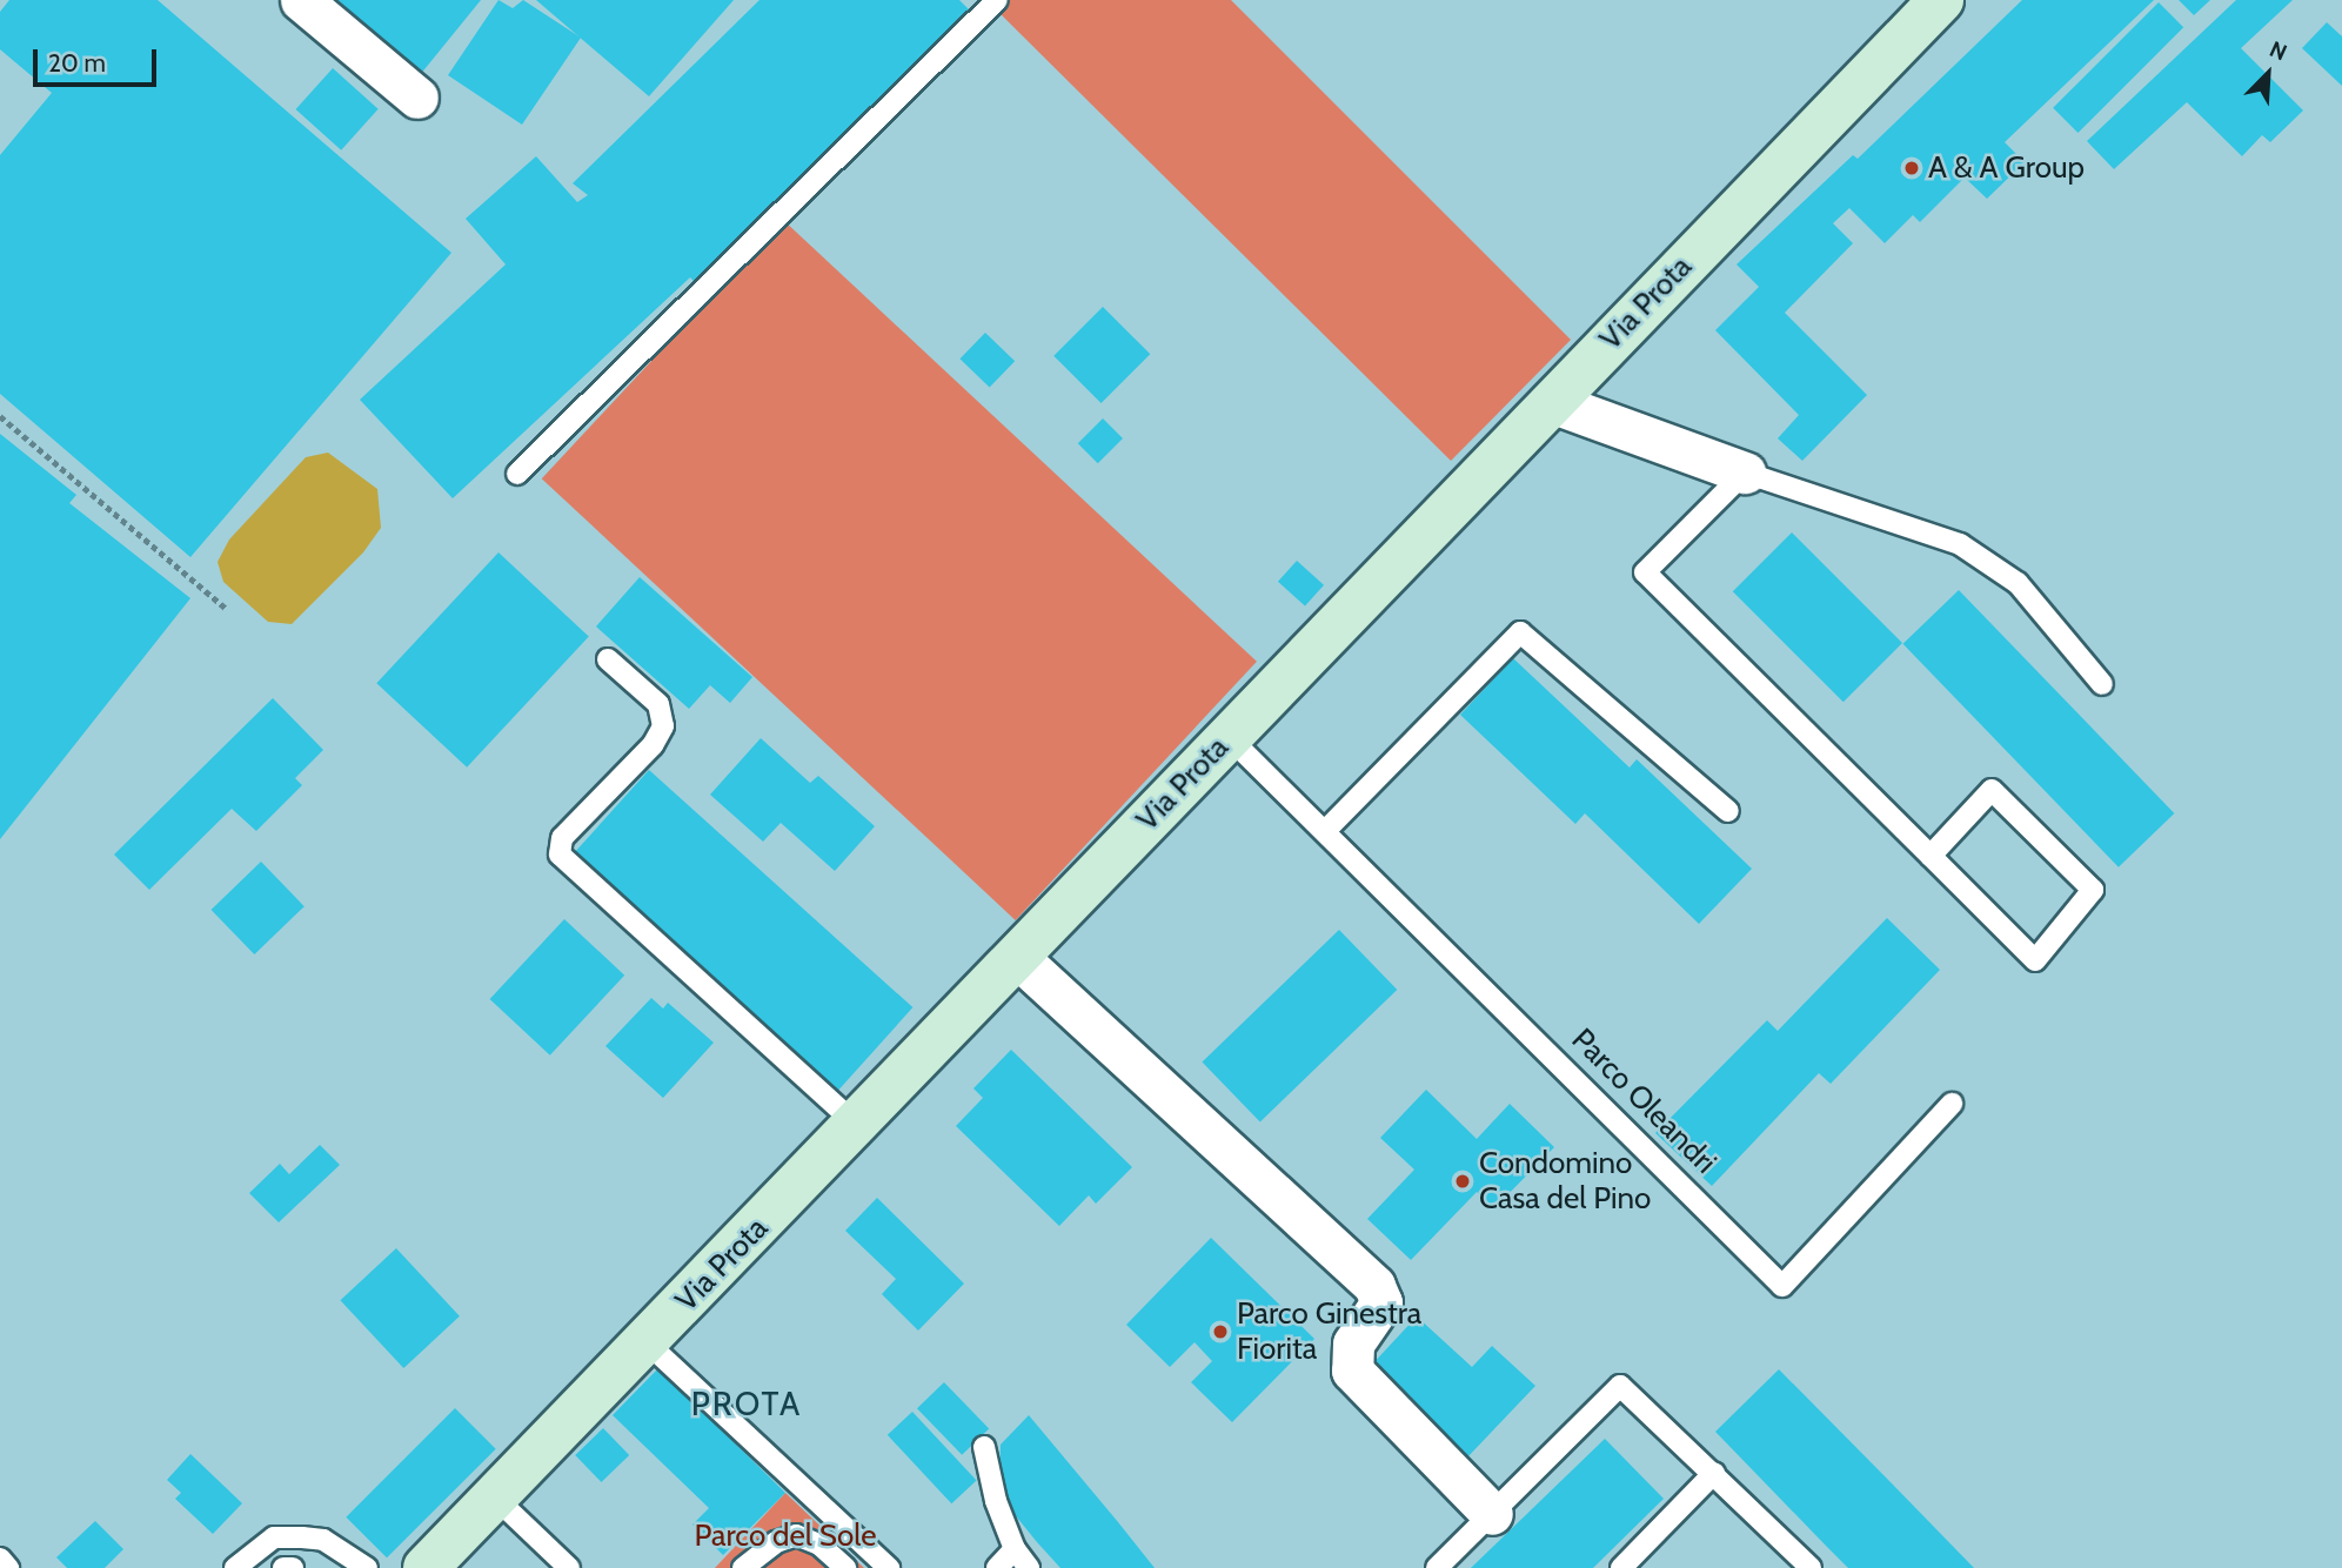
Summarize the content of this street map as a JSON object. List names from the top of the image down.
{
  "streets": {
    "street": ["Via Prota"],
    "lane": ["Parco Oleandri"]
  },
  "crossings": [
    ["Via Prota", "Parco Oleandri"]
  ],
  "districts": ["PROTA"],
  "parks": ["Parco del Sole"],
  "places": ["A & A Group", "Condomino Casa del Pino", "Parco Ginestra Fiorita"],
  "scale_bar": "20 m",
  "north": "top right"
}
